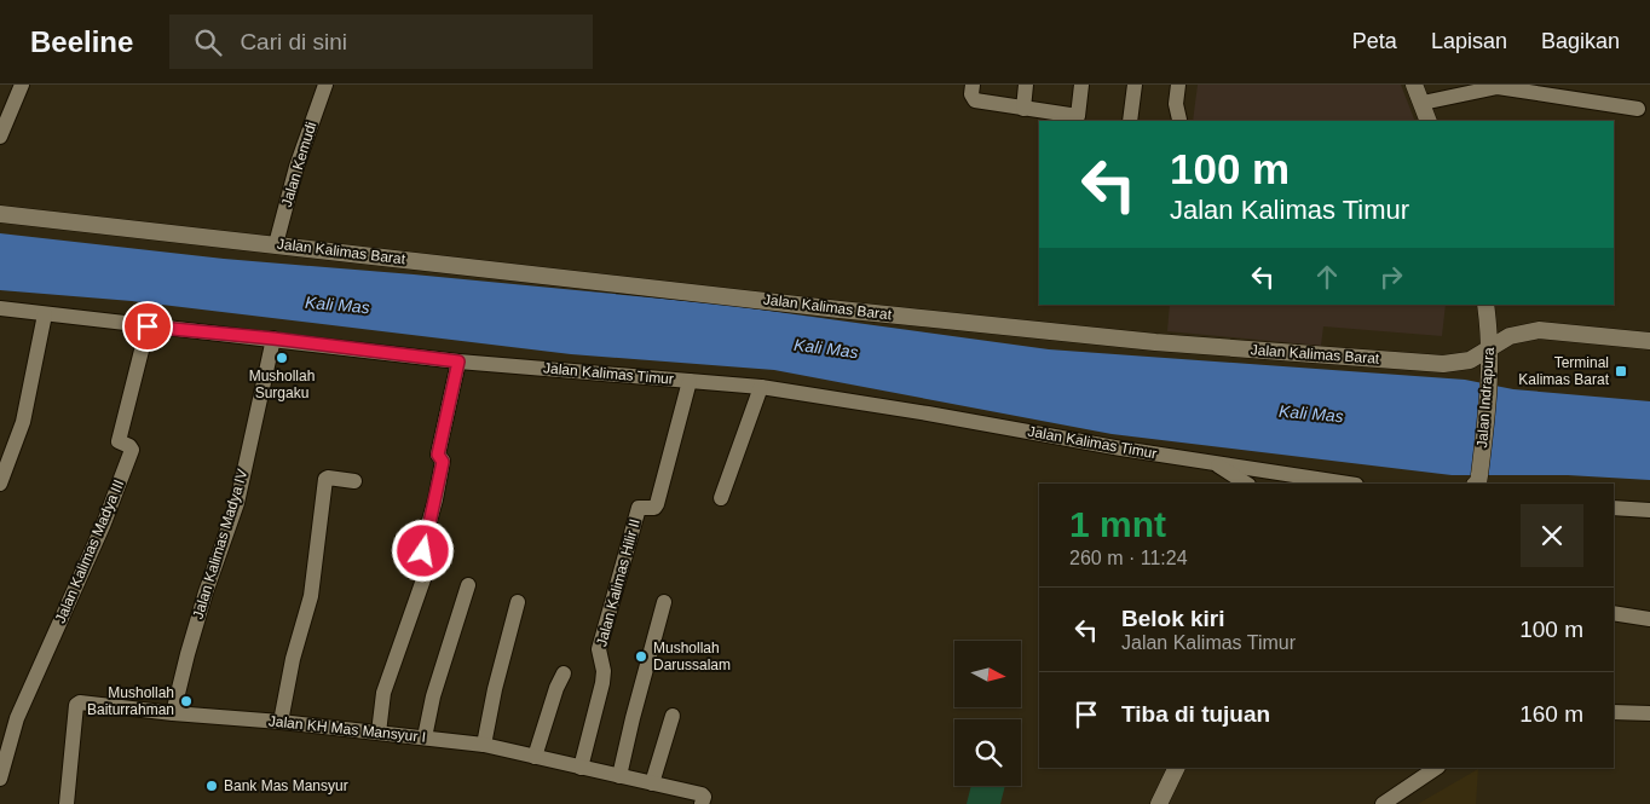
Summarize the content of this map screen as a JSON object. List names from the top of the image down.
{
  "streets": {
    "street": [
      "Jalan Kemudi",
      "Jalan Kalimas Barat",
      "Jalan Kalimas Timur",
      "Jalan Indrapura",
      "Jalan Kalimas Madya IV",
      "Jalan Kalimas Madya III",
      "Jalan Kalimas Hilir II",
      "Jalan KH Mas Mansyur I"
    ]
  },
  "crossings": [
    ["Jalan Kemudi", "Jalan Kalimas Barat"],
    ["Jalan Kalimas Barat", "Jalan Indrapura"],
    ["Jalan Kalimas Timur", "Jalan Kalimas Madya IV"],
    ["Jalan Kalimas Timur", "Jalan Kalimas Madya III"],
    ["Jalan Kalimas Timur", "Jalan Kalimas Hilir II"],
    ["Jalan Kalimas Madya IV", "Jalan KH Mas Mansyur I"],
    ["Jalan Kalimas Hilir II", "Jalan KH Mas Mansyur I"]
  ],
  "water": ["Kali Mas"],
  "places": {
    "other": [
      "Mushollah Surgaku",
      "Mushollah Darussalam",
      "Mushollah Baiturrahman",
      "Bank Mas Mansyur"
    ],
    "transit": ["Terminal Kalimas Barat"]
  },
  "north": "right",
  "page": {
    "header": "Beeline",
    "search": "Cari di sini",
    "nav": ["Peta", "Lapisan", "Bagikan"],
    "turn": ["100 m", "Jalan Kalimas Timur"],
    "heading": ["1 mnt", "260 m · 11:24"],
    "list": [
      {
        "name": "Belok kiri",
        "note": "Jalan Kalimas Timur",
        "value": "100 m"
      },
      {
        "name": "Tiba di tujuan",
        "value": "160 m"
      }
    ]
  }
}
